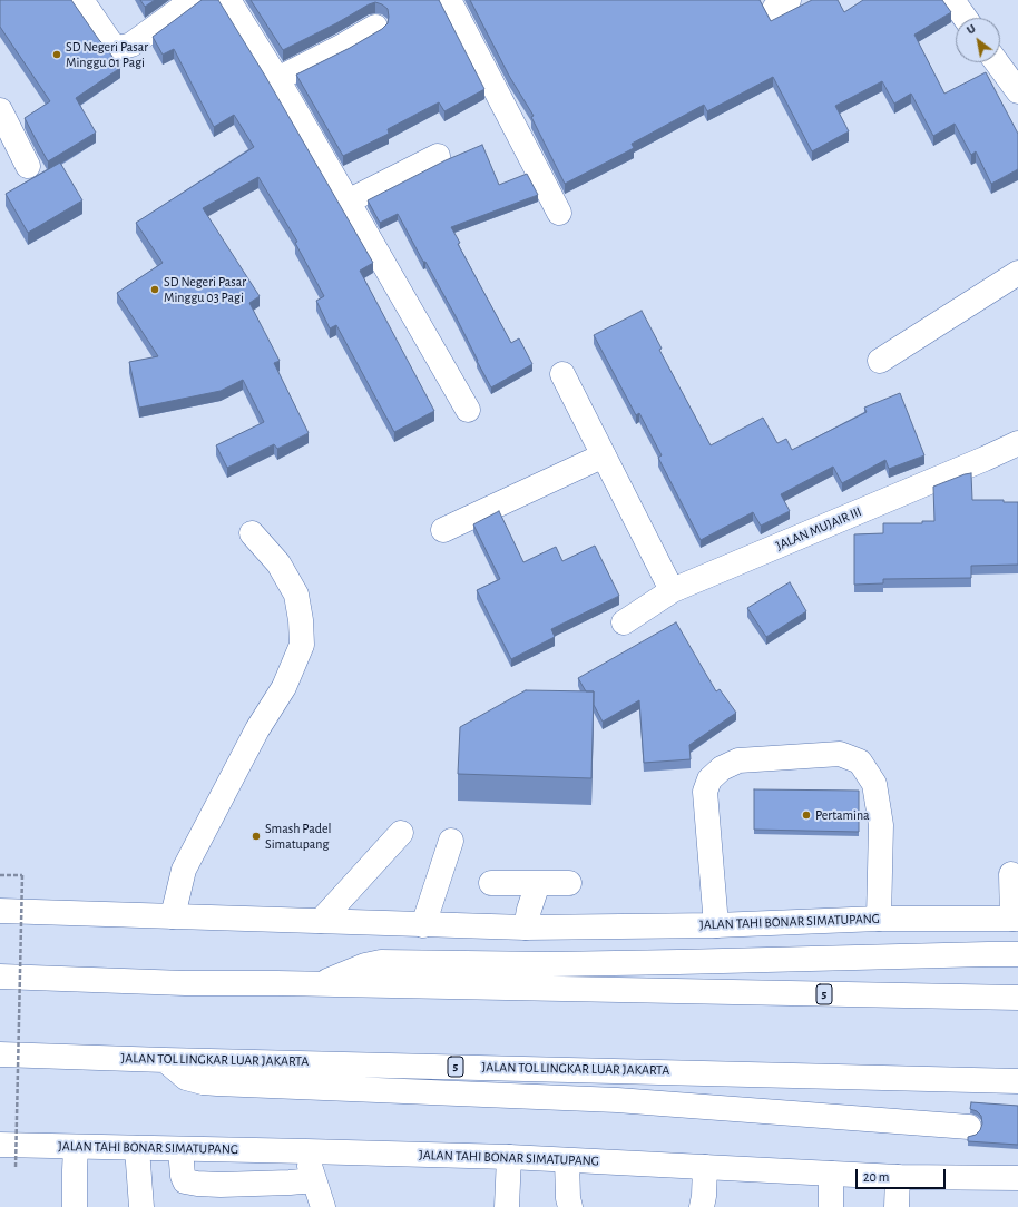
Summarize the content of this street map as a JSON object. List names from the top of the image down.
{
  "streets": {
    "main road": [
      "JALAN MUJAIR III",
      "JALAN TAHI BONAR SIMATUPANG",
      "5",
      "JALAN TOL LINGKAR LUAR JAKARTA"
    ]
  },
  "places": [
    "SD Negeri Pasar Minggu 01 Pagi",
    "SD Negeri Pasar Minggu 03 Pagi",
    "Pertamina",
    "Smash Padel Simatupang"
  ],
  "scale_bar": "20 m",
  "north": "top left"
}
